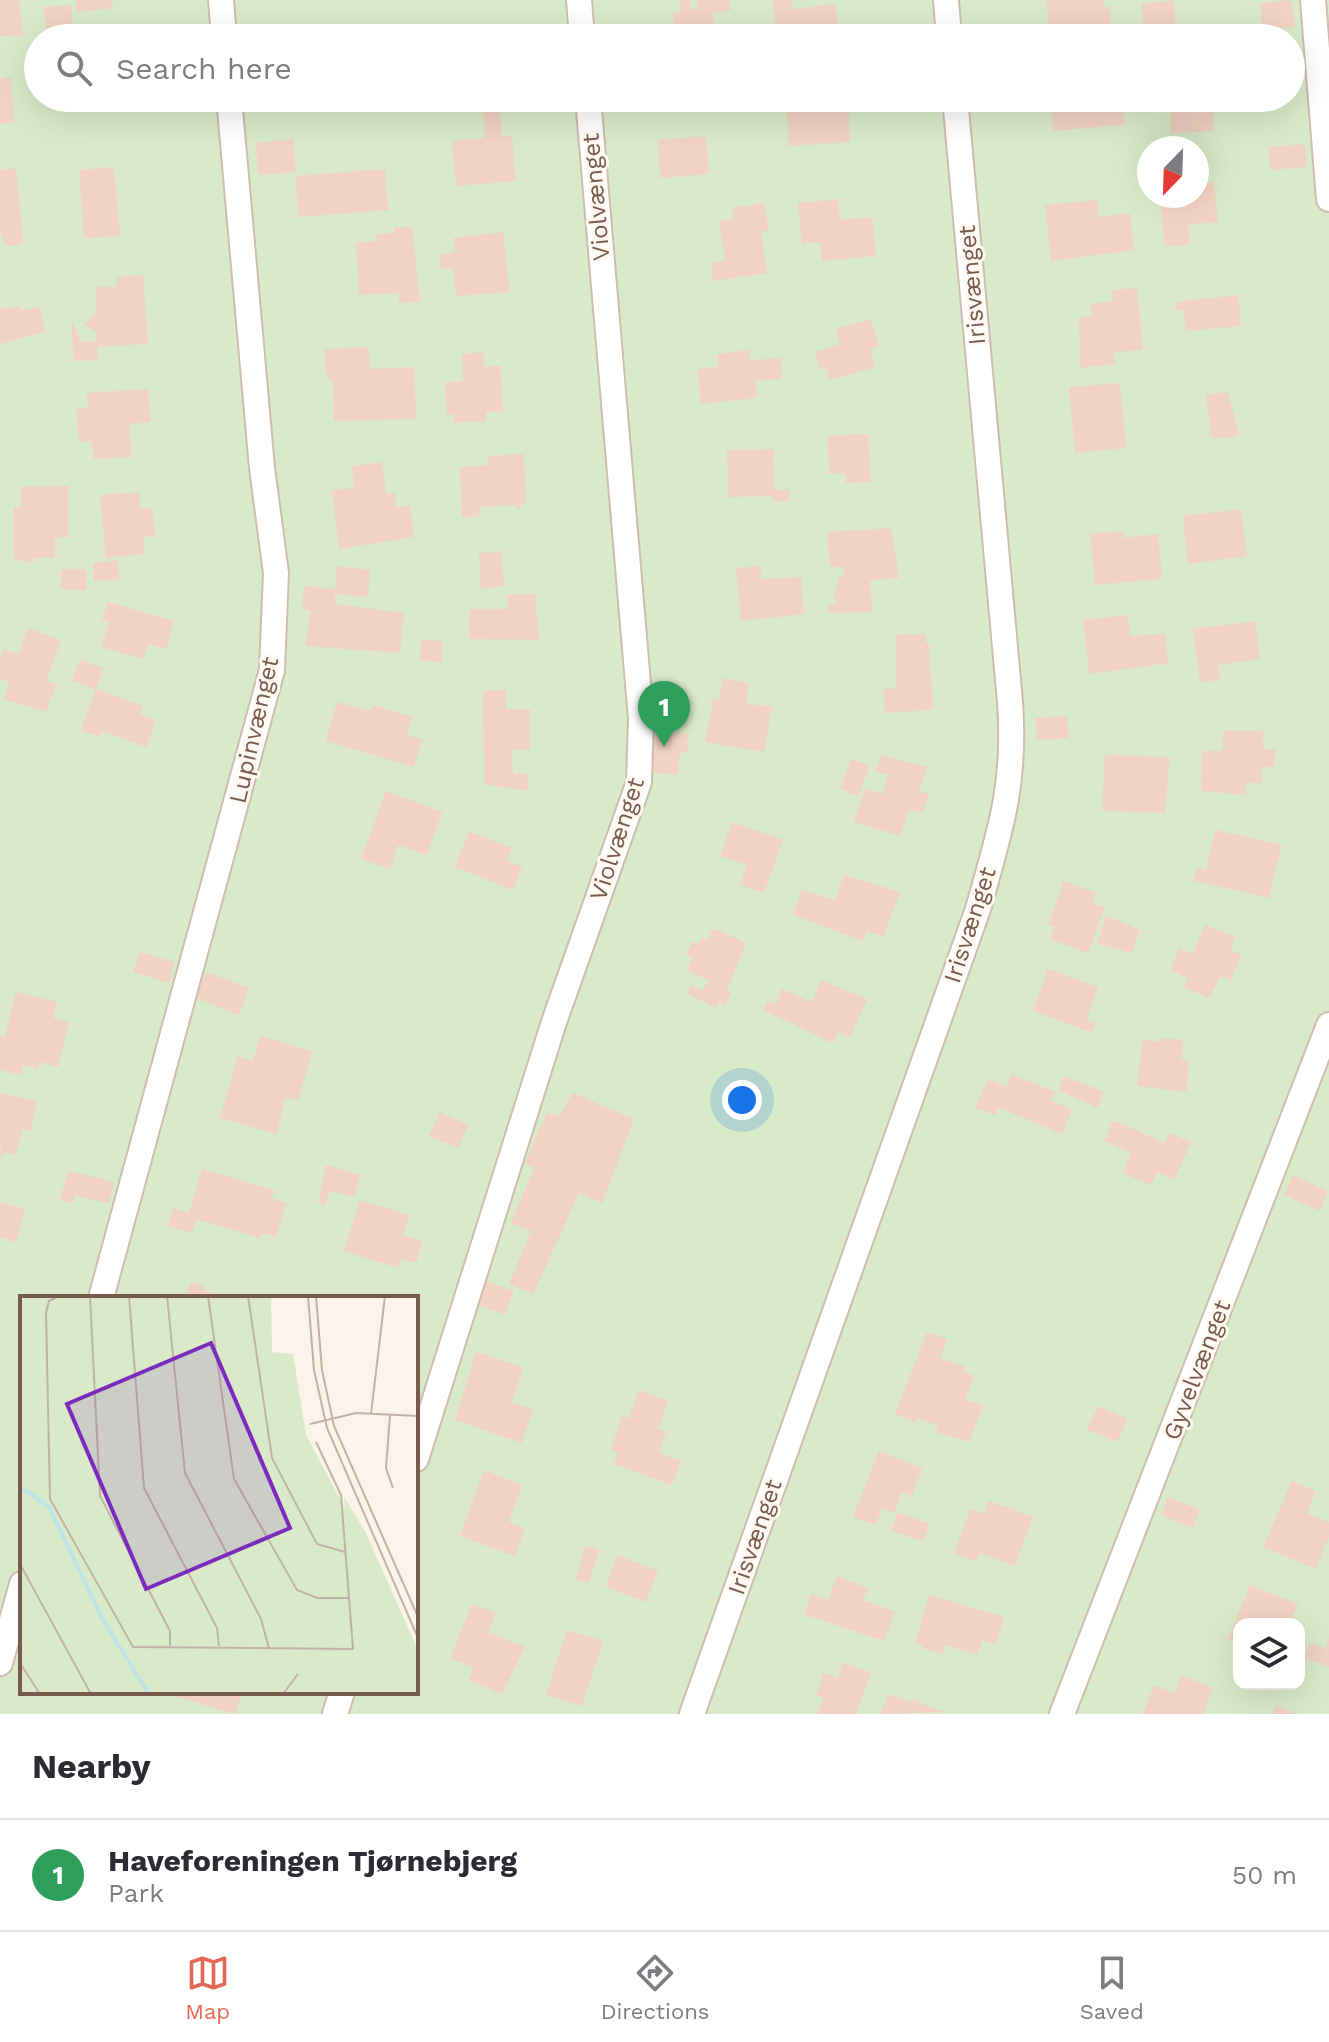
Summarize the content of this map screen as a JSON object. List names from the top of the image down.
{
  "streets": {
    "lane": [
      "Violvænget",
      "Irisvænget",
      "Lupinvænget",
      "Gyvelvænget"
    ]
  },
  "north": "bottom left",
  "page": {
    "search": "Search here",
    "pins": "1",
    "heading": "Nearby",
    "list": [
      {
        "mark": "1",
        "name": "Haveforeningen Tjørnebjerg",
        "note": "Park",
        "value": "50 m"
      }
    ],
    "nav": ["Map", "Directions", "Saved"]
  }
}
